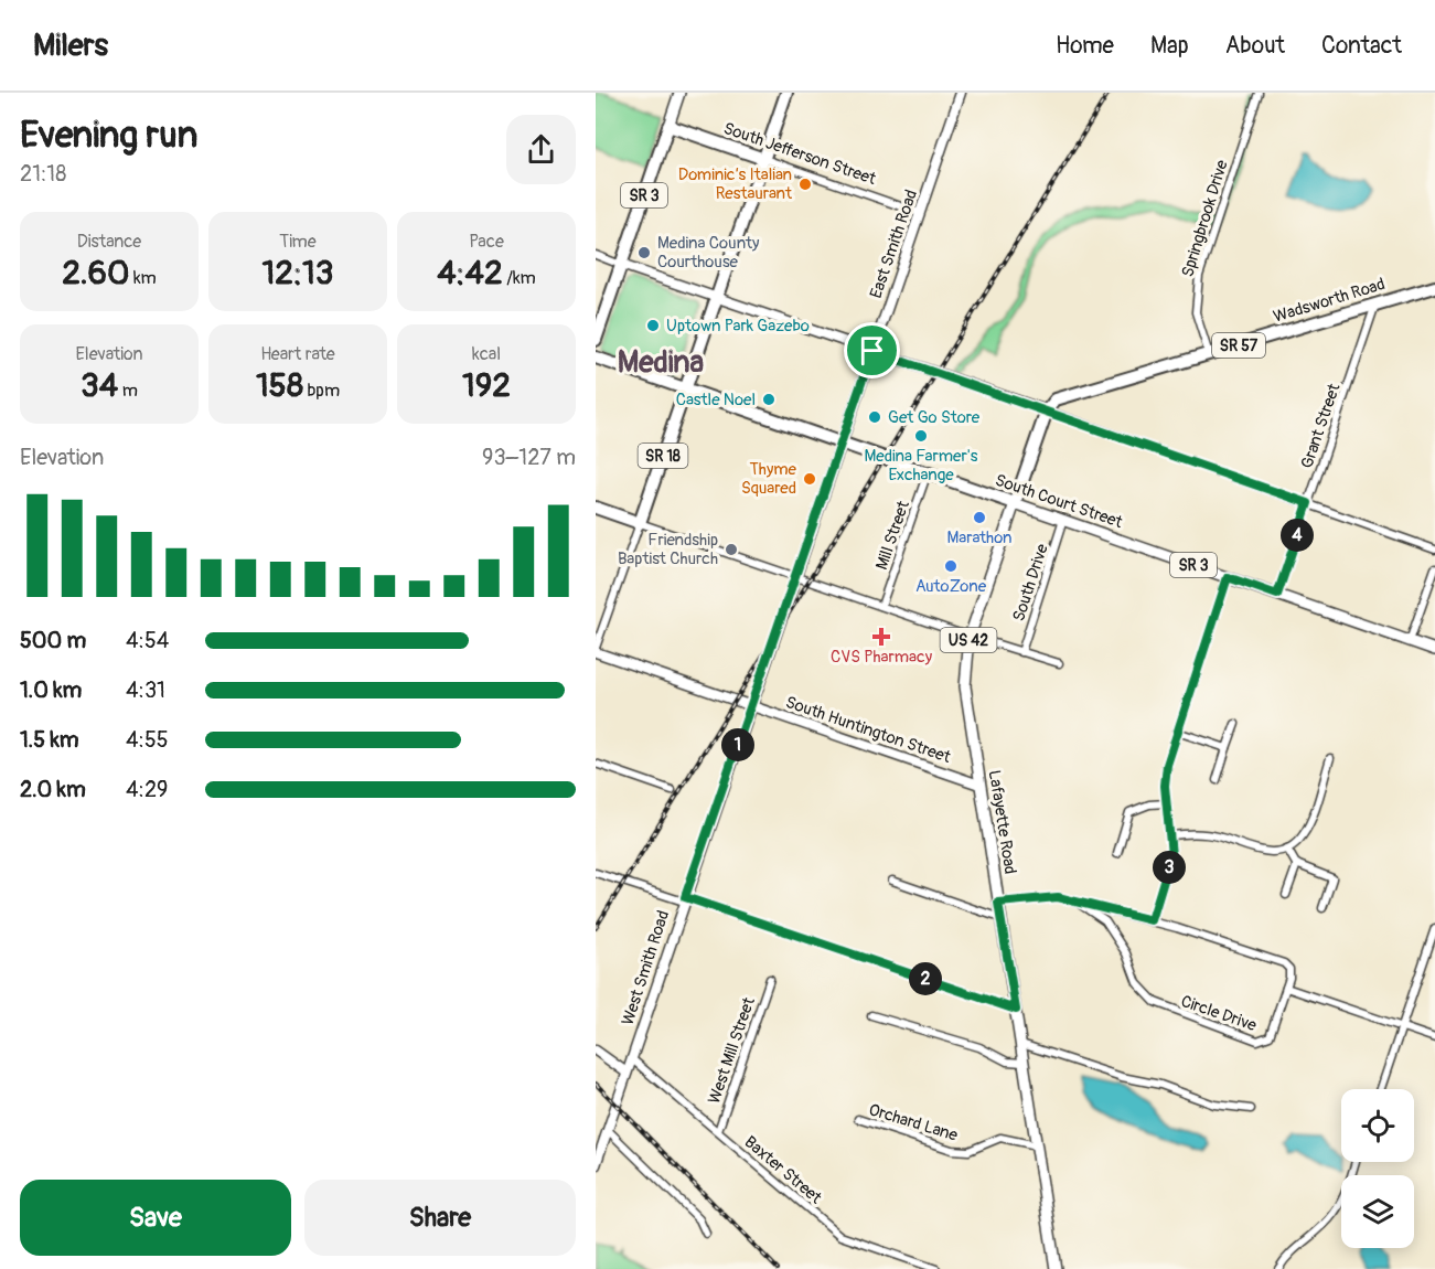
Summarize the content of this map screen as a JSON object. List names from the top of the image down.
{
  "streets": {
    "highway": [
      "South Jefferson Street",
      "SR 3",
      "Wadsworth Road",
      "SR 57",
      "SR 18",
      "South Court Street"
    ],
    "main road": ["US 42", "Lafayette Road"],
    "street": [
      "Springbrook Drive",
      "East Smith Road",
      "Grant Street",
      "Mill Street",
      "South Drive",
      "South Huntington Street",
      "West Smith Road",
      "Circle Drive",
      "West Mill Street",
      "Orchard Lane",
      "Baxter Street"
    ]
  },
  "crossings": [
    ["South Jefferson Street", "SR 3"],
    ["South Jefferson Street", "East Smith Road"],
    ["Springbrook Drive", "Wadsworth Road"],
    ["East Smith Road", "South Court Street"],
    ["East Smith Road", "West Smith Road"],
    ["Wadsworth Road", "Grant Street"],
    ["Grant Street", "South Court Street"],
    ["SR 18", "South Court Street"],
    ["South Court Street", "Mill Street"],
    ["South Court Street", "South Drive"],
    ["South Court Street", "Lafayette Road"],
    ["South Court Street", "West Smith Road"],
    ["South Huntington Street", "Lafayette Road"],
    ["South Huntington Street", "West Smith Road"],
    ["Lafayette Road", "Circle Drive"],
    ["Lafayette Road", "Orchard Lane"],
    ["West Smith Road", "Baxter Street"],
    ["West Mill Street", "Baxter Street"]
  ],
  "districts": ["Medina"],
  "places": {
    "other": [
      "Dominic’s Italian Restaurant",
      "Medina County Courthouse",
      "Uptown Park Gazebo",
      "Castle Noel",
      "Get Go Store",
      "Medina Farmer's Exchange",
      "Thyme Squared",
      "Marathon",
      "Friendship Baptist Church",
      "AutoZone"
    ],
    "health": ["CVS Pharmacy"]
  },
  "page": {
    "header": "Milers",
    "nav": [
      "Home",
      "Map",
      "About",
      "Contact"
    ],
    "heading": ["Evening run", "21:18"],
    "stats": [
      ["Distance", "2.60 km"],
      ["Time", "12:13"],
      ["Pace", "4:42 /km"],
      ["Elevation", "34 m"],
      ["Heart rate", "158 bpm"],
      ["kcal", "192"]
    ],
    "chart": ["Elevation", "93–127 m"],
    "pins": [
      "4",
      "1",
      "3",
      "2"
    ],
    "list": [
      {
        "name": "500 m",
        "note": "4:54"
      },
      {
        "name": "1.0 km",
        "note": "4:31"
      },
      {
        "name": "1.5 km",
        "note": "4:55"
      },
      {
        "name": "2.0 km",
        "note": "4:29"
      }
    ],
    "buttons": ["Save", "Share"]
  }
}
